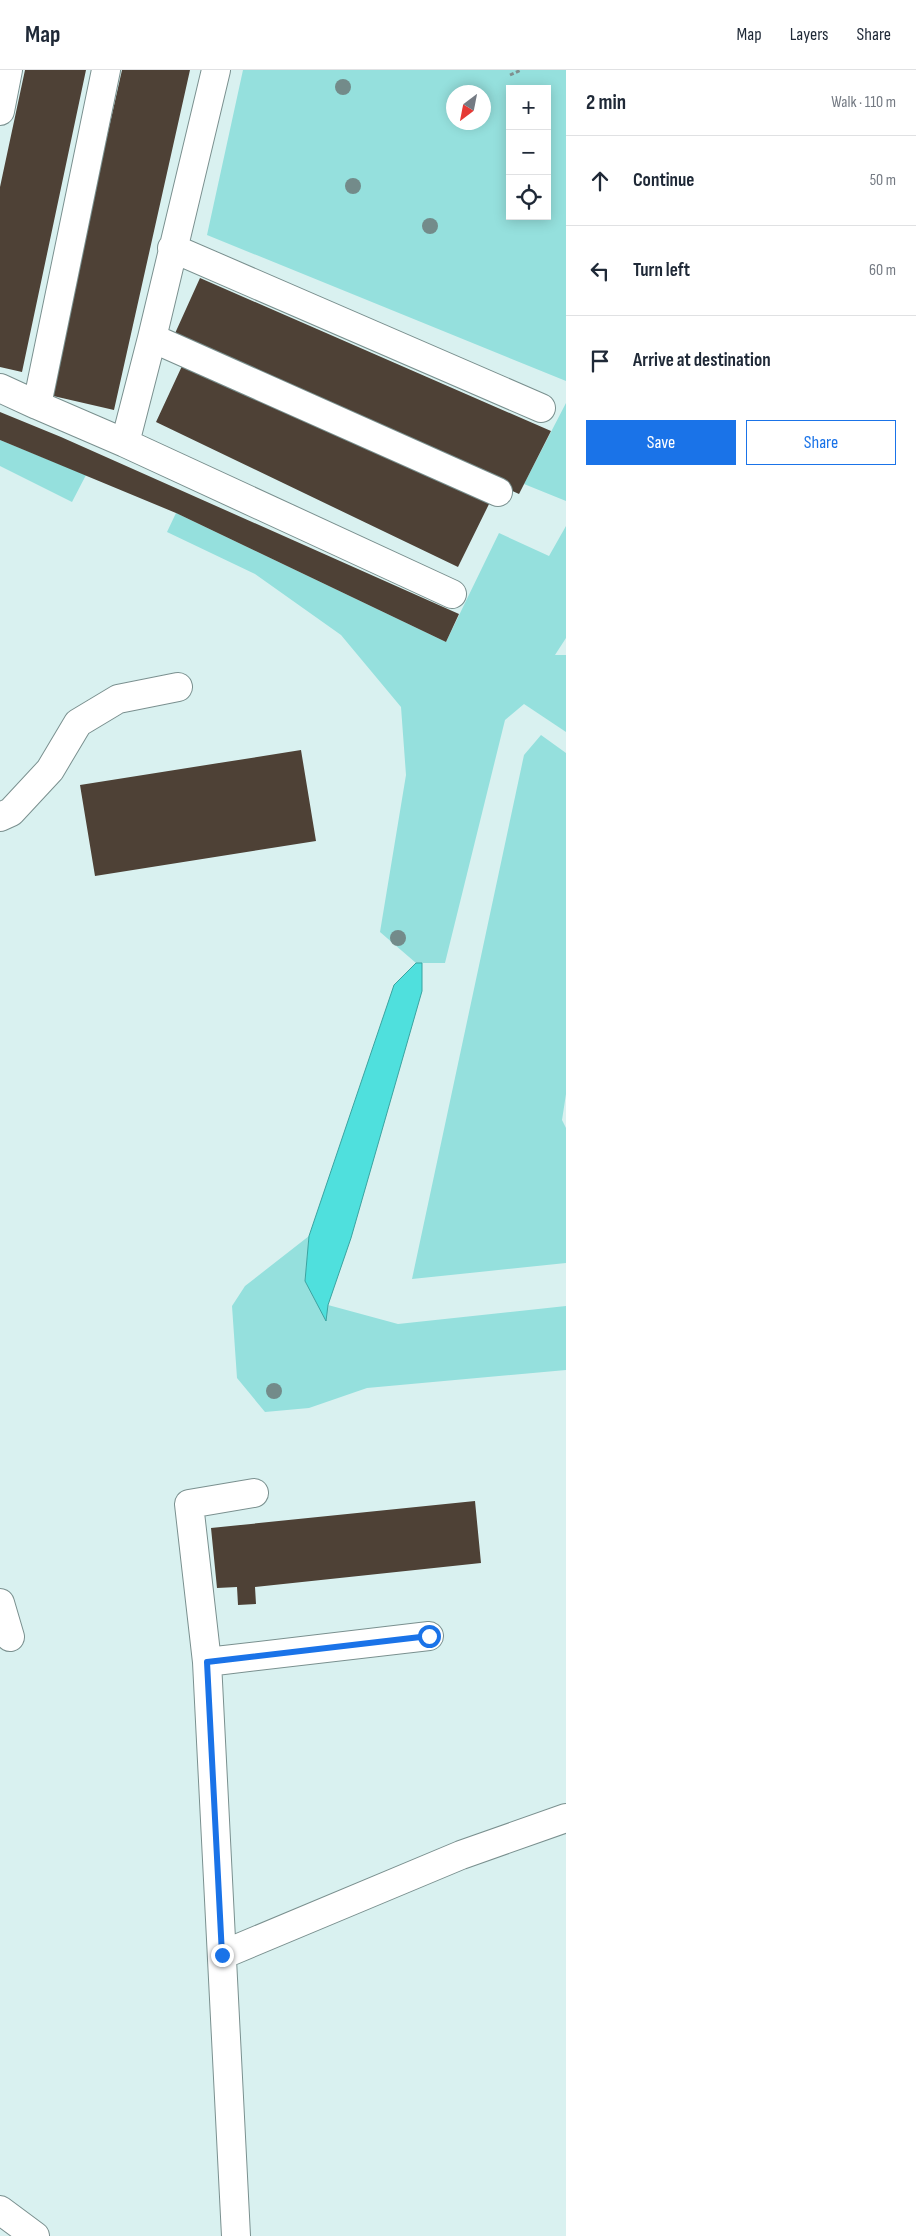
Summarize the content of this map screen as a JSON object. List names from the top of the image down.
{
  "north": "bottom left",
  "page": {
    "header": "Map",
    "nav": ["Map", "Layers", "Share"],
    "heading": ["2 min", "Walk · 110 m"],
    "map_buttons": ["+", "−"],
    "list": [
      ["Continue", "50 m"],
      ["Turn left", "60 m"],
      "Arrive at destination"
    ],
    "buttons": ["Save", "Share"]
  }
}
